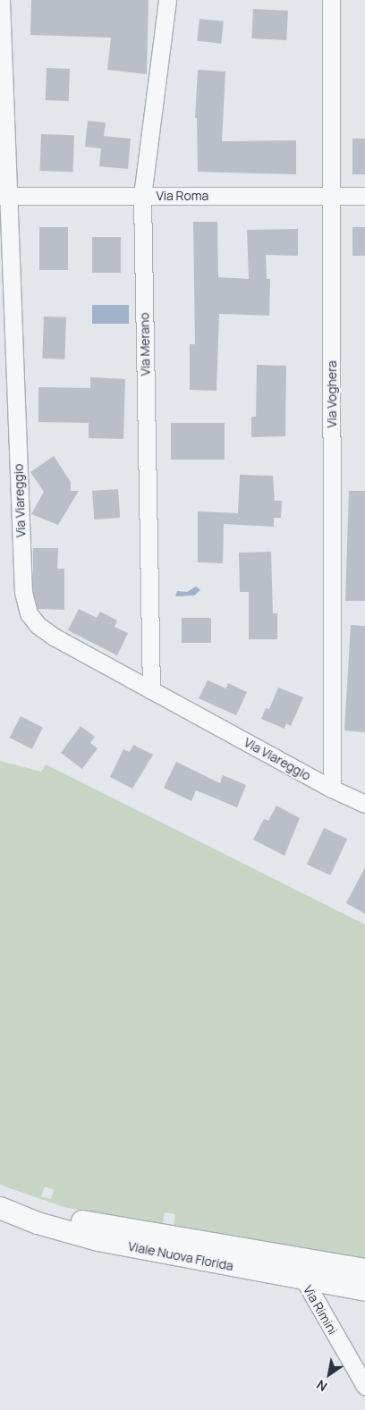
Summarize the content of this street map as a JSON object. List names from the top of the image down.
{
  "streets": {
    "street": [
      "Via Roma",
      "Via Merano",
      "Via Voghera",
      "Via Viareggio",
      "Viale Nuova Florida",
      "Via Rimini"
    ]
  },
  "crossings": [
    ["Via Roma", "Via Merano"],
    ["Via Roma", "Via Voghera"],
    ["Via Roma", "Via Viareggio"],
    ["Via Merano", "Via Viareggio"],
    ["Via Voghera", "Via Viareggio"],
    ["Viale Nuova Florida", "Via Rimini"]
  ],
  "north": "bottom left"
}
